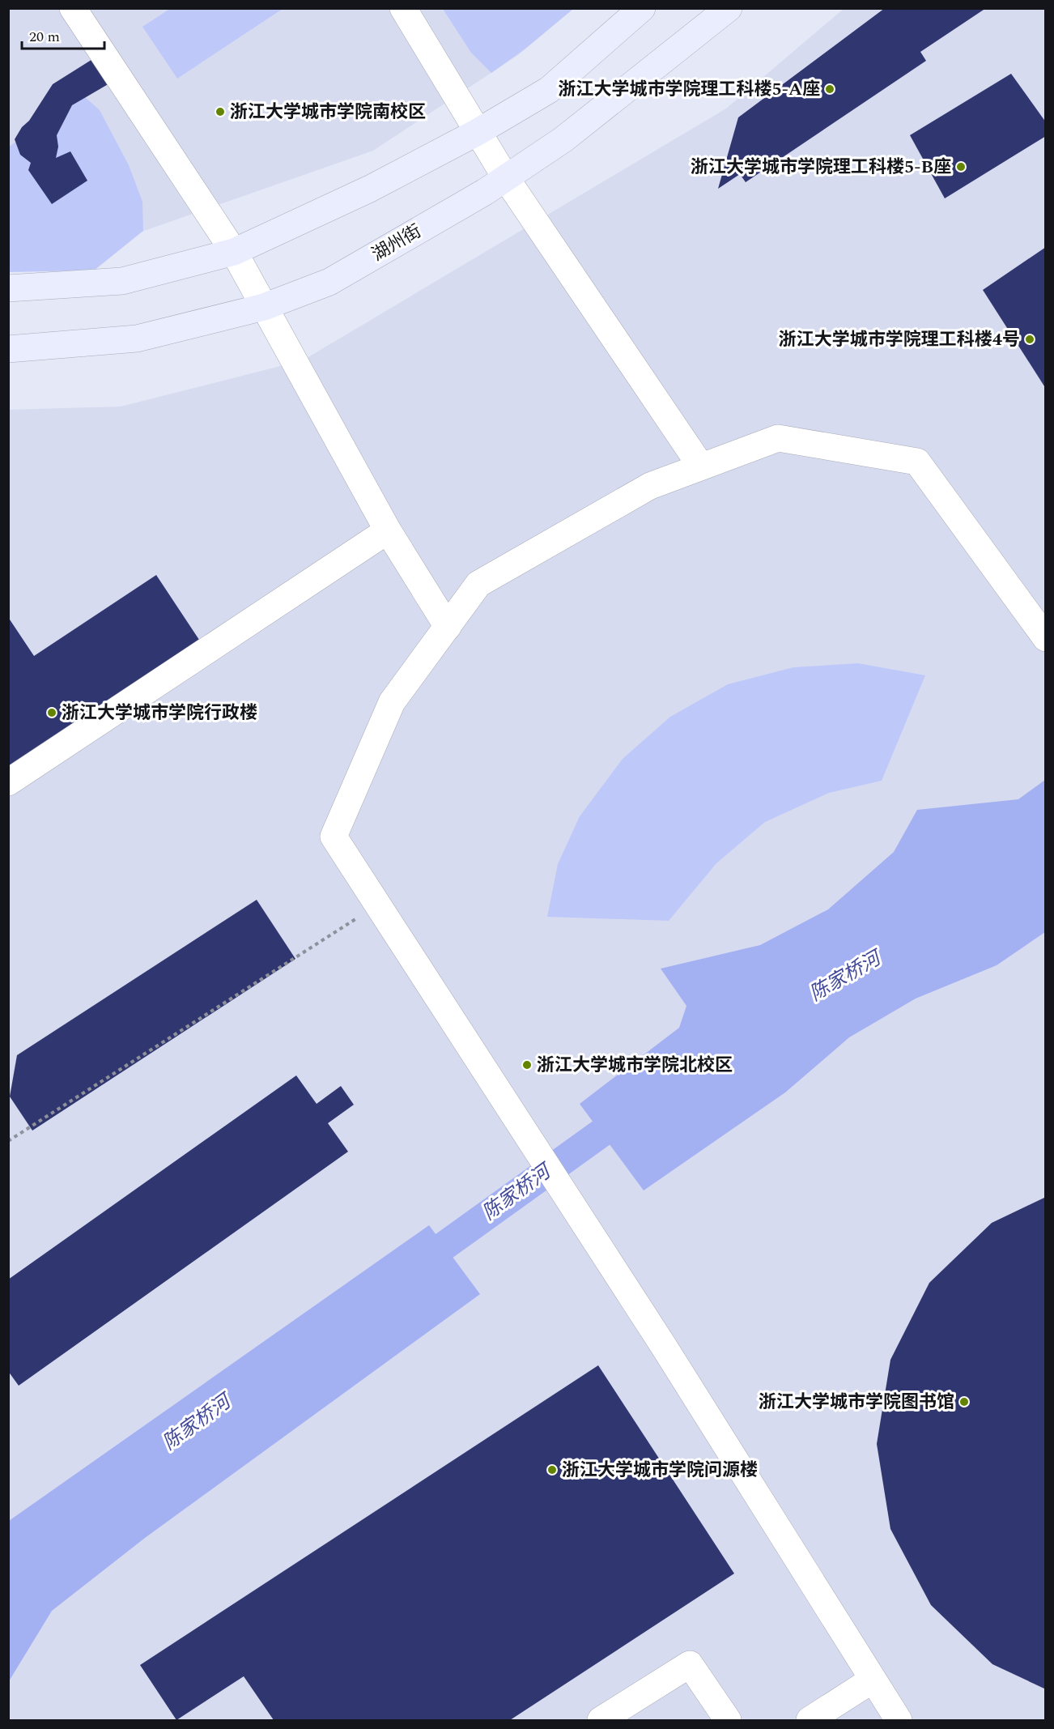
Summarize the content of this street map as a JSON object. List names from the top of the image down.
{
  "streets": {
    "main road": ["湖州街"]
  },
  "water": ["陈家桥河"],
  "places": [
    "浙江大学城市学院理工科楼5-A座",
    "浙江大学城市学院南校区",
    "浙江大学城市学院理工科楼5-B座",
    "浙江大学城市学院理工科楼4号",
    "浙江大学城市学院行政楼",
    "浙江大学城市学院北校区",
    "浙江大学城市学院图书馆",
    "浙江大学城市学院问源楼"
  ],
  "scale_bar": "20 m"
}
